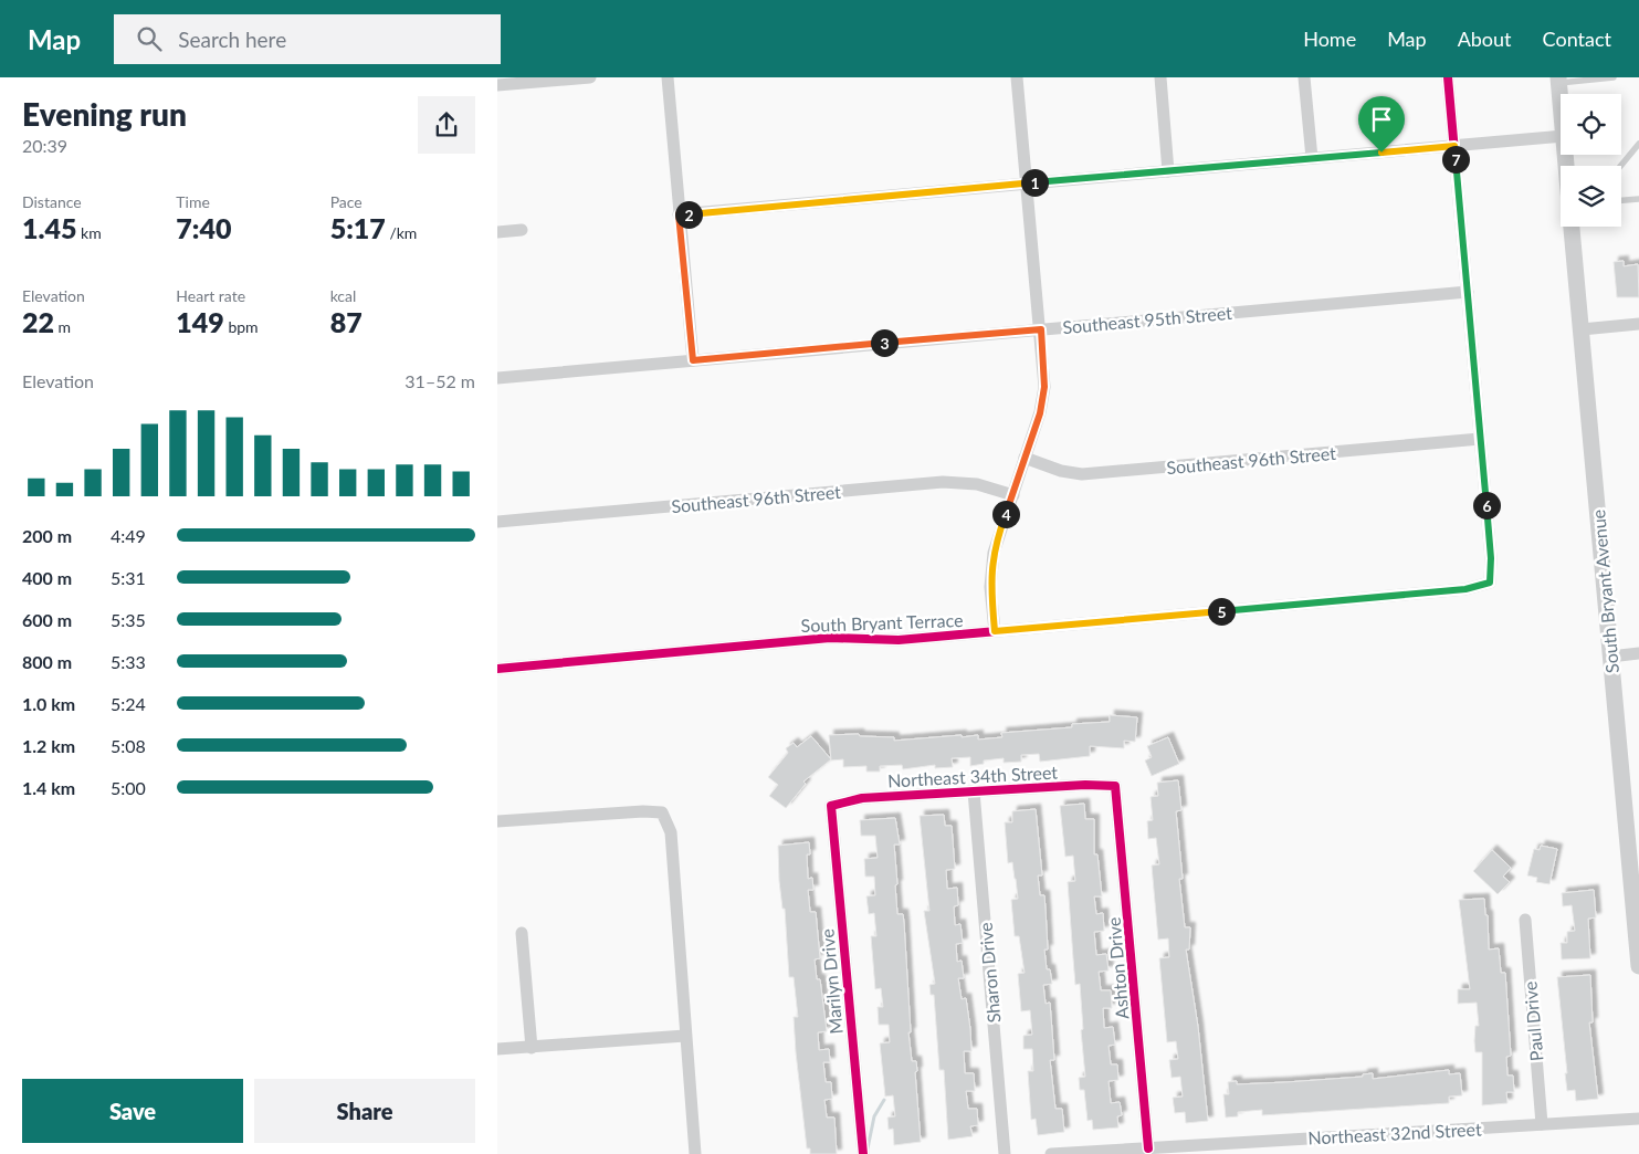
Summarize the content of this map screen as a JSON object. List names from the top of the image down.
{
  "streets": {
    "street": [
      "Southeast 95th Street",
      "Southeast 96th Street",
      "South Bryant Avenue",
      "South Bryant Terrace",
      "Northeast 34th Street",
      "Ashton Drive",
      "Sharon Drive",
      "Marilyn Drive",
      "Paul Drive",
      "Northeast 32nd Street"
    ]
  },
  "crossings": [
    ["Southeast 95th Street", "South Bryant Terrace"],
    ["Southeast 96th Street", "South Bryant Terrace"],
    ["Northeast 34th Street", "Ashton Drive"],
    ["Northeast 34th Street", "Sharon Drive"],
    ["Northeast 34th Street", "Marilyn Drive"],
    ["Ashton Drive", "Northeast 32nd Street"],
    ["Paul Drive", "Northeast 32nd Street"]
  ],
  "page": {
    "header": "Map",
    "search": "Search here",
    "nav": [
      "Home",
      "Map",
      "About",
      "Contact"
    ],
    "heading": ["Evening run", "20:39"],
    "pins": [
      "7",
      "1",
      "2",
      "3",
      "6",
      "4",
      "5"
    ],
    "stats": [
      ["Distance", "1.45 km"],
      ["Time", "7:40"],
      ["Pace", "5:17 /km"],
      ["Elevation", "22 m"],
      ["Heart rate", "149 bpm"],
      ["kcal", "87"]
    ],
    "chart": ["Elevation", "31–52 m"],
    "list": [
      {
        "name": "200 m",
        "note": "4:49"
      },
      {
        "name": "400 m",
        "note": "5:31"
      },
      {
        "name": "600 m",
        "note": "5:35"
      },
      {
        "name": "800 m",
        "note": "5:33"
      },
      {
        "name": "1.0 km",
        "note": "5:24"
      },
      {
        "name": "1.2 km",
        "note": "5:08"
      },
      {
        "name": "1.4 km",
        "note": "5:00"
      }
    ],
    "buttons": ["Save", "Share"]
  }
}
